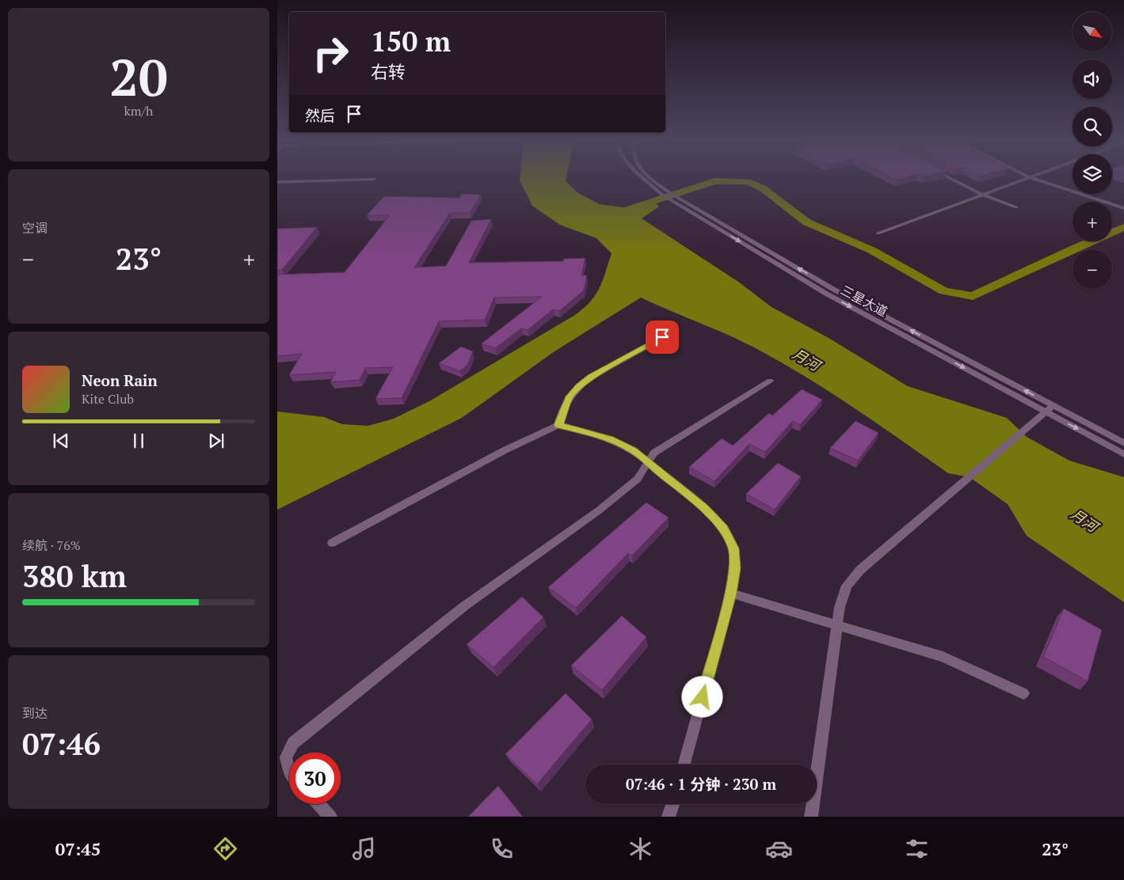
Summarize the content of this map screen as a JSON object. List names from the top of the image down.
{
  "streets": {
    "street": ["三星大道"]
  },
  "water": ["月河"],
  "north": "bottom right",
  "page": {
    "tile": [
      ["20", "km/h"],
      "空调",
      ["续航 · 76%", "380 km"],
      ["到达", "07:46"]
    ],
    "map_buttons": ["+", "−"],
    "turn": ["150 m", "右转"],
    "then": "然后",
    "heat": ["−", "23°", "+"],
    "song": ["Neon Rain", "Kite Club"],
    "limit": "30",
    "trip": "07:46 · 1 分钟 · 230 m",
    "tabs": ["07:45", "23°"]
  }
}
